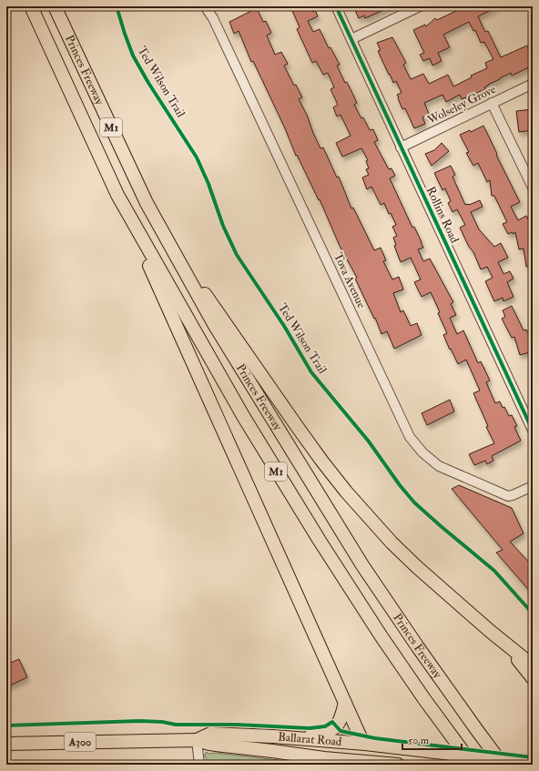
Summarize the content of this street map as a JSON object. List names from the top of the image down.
{
  "streets": {
    "highway": [
      "Princes Freeway",
      "M1",
      "Ballarat Road",
      "A300"
    ],
    "street": ["Wolseley Grove", "Rollins Road", "Tova Avenue"],
    "cycle path": ["Ted Wilson Trail"]
  },
  "crossings": [
    ["Princes Freeway", "Ballarat Road"],
    ["Wolseley Grove", "Rollins Road"]
  ],
  "scale_bar": "50 m"
}
